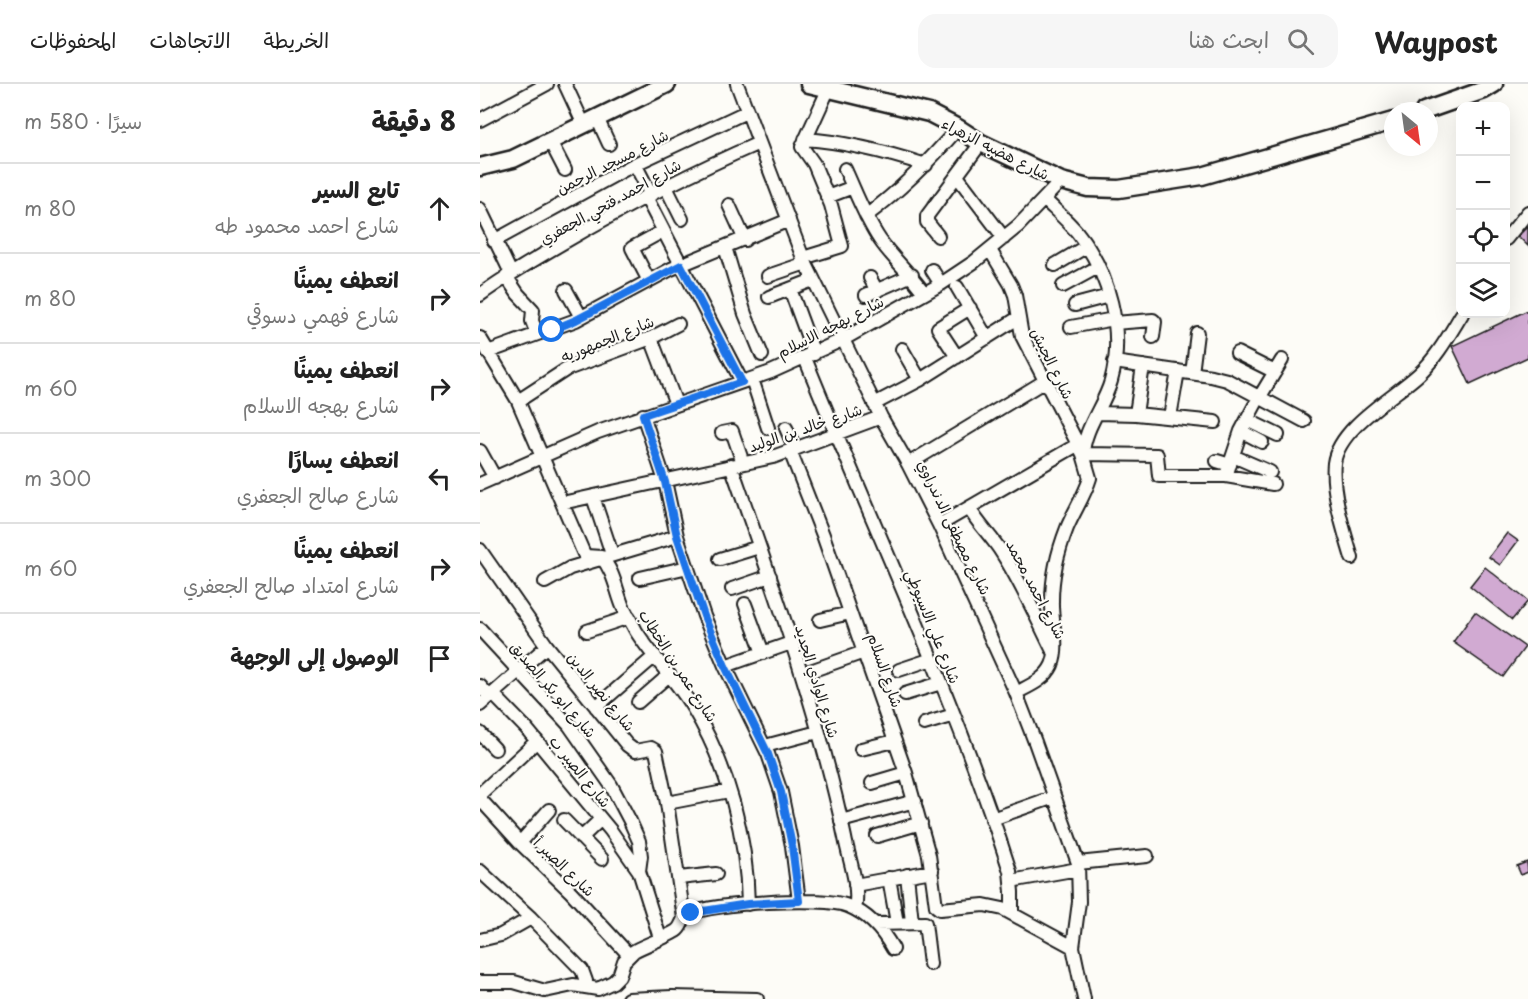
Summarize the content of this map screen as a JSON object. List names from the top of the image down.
{
  "streets": {
    "street": [
      "شارع هضبه الزهراء",
      "شارع مسجد الرحمن",
      "شارع احمد فتحي الجعفري",
      "شارع بهجه الاسلام",
      "شارع الجمهوريه",
      "شارع الجيش",
      "شارع خالد بن الوليد",
      "شارع مصطفى الدندراوي",
      "شارع احمد محمد",
      "شارع علي الاسيوطي",
      "شارع عمر بن الخطاب",
      "شارع السلام",
      "شارع الوادي الجديد",
      "شارع ابو بكر الصديق",
      "شارع نصر الدين",
      "شارع الصبر ب",
      "شارع الصبر أ"
    ]
  },
  "crossings": [
    ["شارع هضبه الزهراء", "شارع بهجه الاسلام"],
    ["شارع مسجد الرحمن", "شارع مصطفى الدندراوي"],
    ["شارع احمد فتحي الجعفري", "شارع مصطفى الدندراوي"],
    ["شارع بهجه الاسلام", "شارع الجيش"],
    ["شارع بهجه الاسلام", "شارع مصطفى الدندراوي"],
    ["شارع بهجه الاسلام", "شارع علي الاسيوطي"],
    ["شارع بهجه الاسلام", "شارع عمر بن الخطاب"],
    ["شارع الجمهوريه", "شارع عمر بن الخطاب"],
    ["شارع خالد بن الوليد", "شارع مصطفى الدندراوي"],
    ["شارع خالد بن الوليد", "شارع علي الاسيوطي"],
    ["شارع خالد بن الوليد", "شارع عمر بن الخطاب"],
    ["شارع خالد بن الوليد", "شارع السلام"],
    ["شارع خالد بن الوليد", "شارع الوادي الجديد"],
    ["شارع علي الاسيوطي", "شارع السلام"],
    ["شارع ابو بكر الصديق", "شارع الصبر ب"]
  ],
  "north": "bottom right",
  "page": {
    "header": "Waypost",
    "search": "ابحث هنا",
    "nav": ["الخريطة", "الاتجاهات", "المحفوظات"],
    "heading": ["8 دقيقة", "سيرًا · 580 m"],
    "map_buttons": ["+", "−"],
    "list": [
      ["تابع السير", "شارع احمد محمود طه", "80 m"],
      ["انعطف يمينًا", "شارع فهمي دسوقي", "80 m"],
      ["انعطف يمينًا", "شارع بهجه الاسلام", "60 m"],
      ["انعطف يسارًا", "شارع صالح الجعفري", "300 m"],
      ["انعطف يمينًا", "شارع امتداد صالح الجعفري", "60 m"],
      "الوصول إلى الوجهة"
    ]
  }
}
